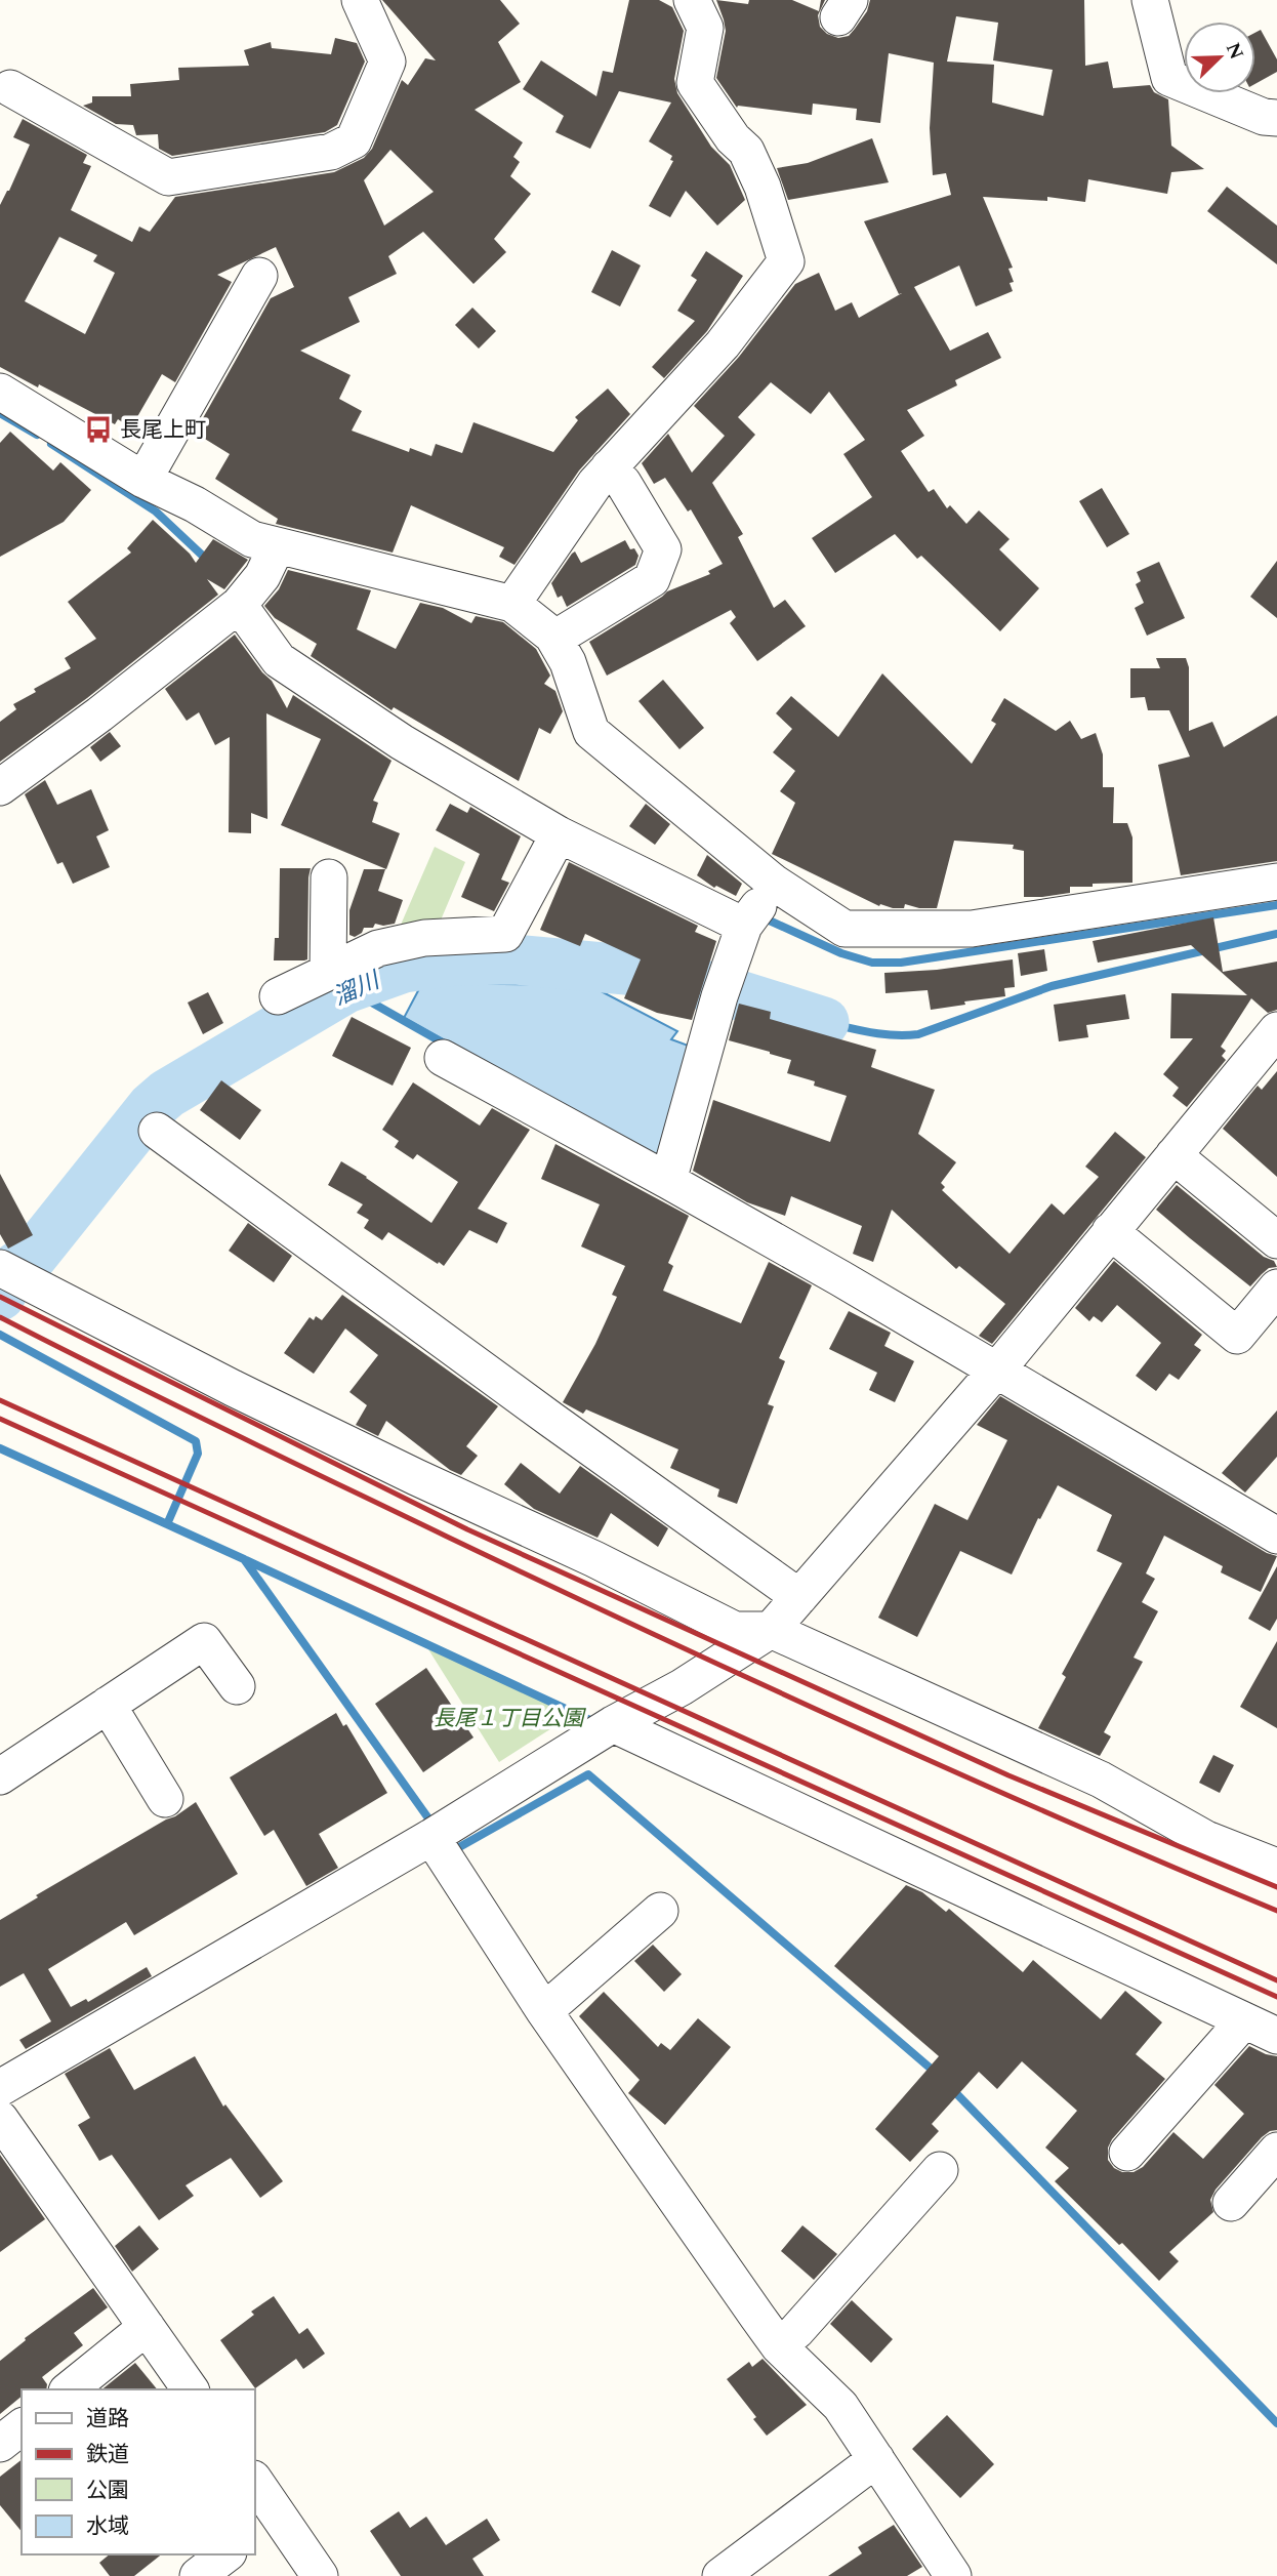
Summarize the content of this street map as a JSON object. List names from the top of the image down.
{
  "water": ["溜川"],
  "parks": ["長尾１丁目公園"],
  "places": {
    "bus stop": ["長尾上町"]
  },
  "legend": [
    "道路",
    "鉄道",
    "公園",
    "水域"
  ],
  "north": "top right"
}
